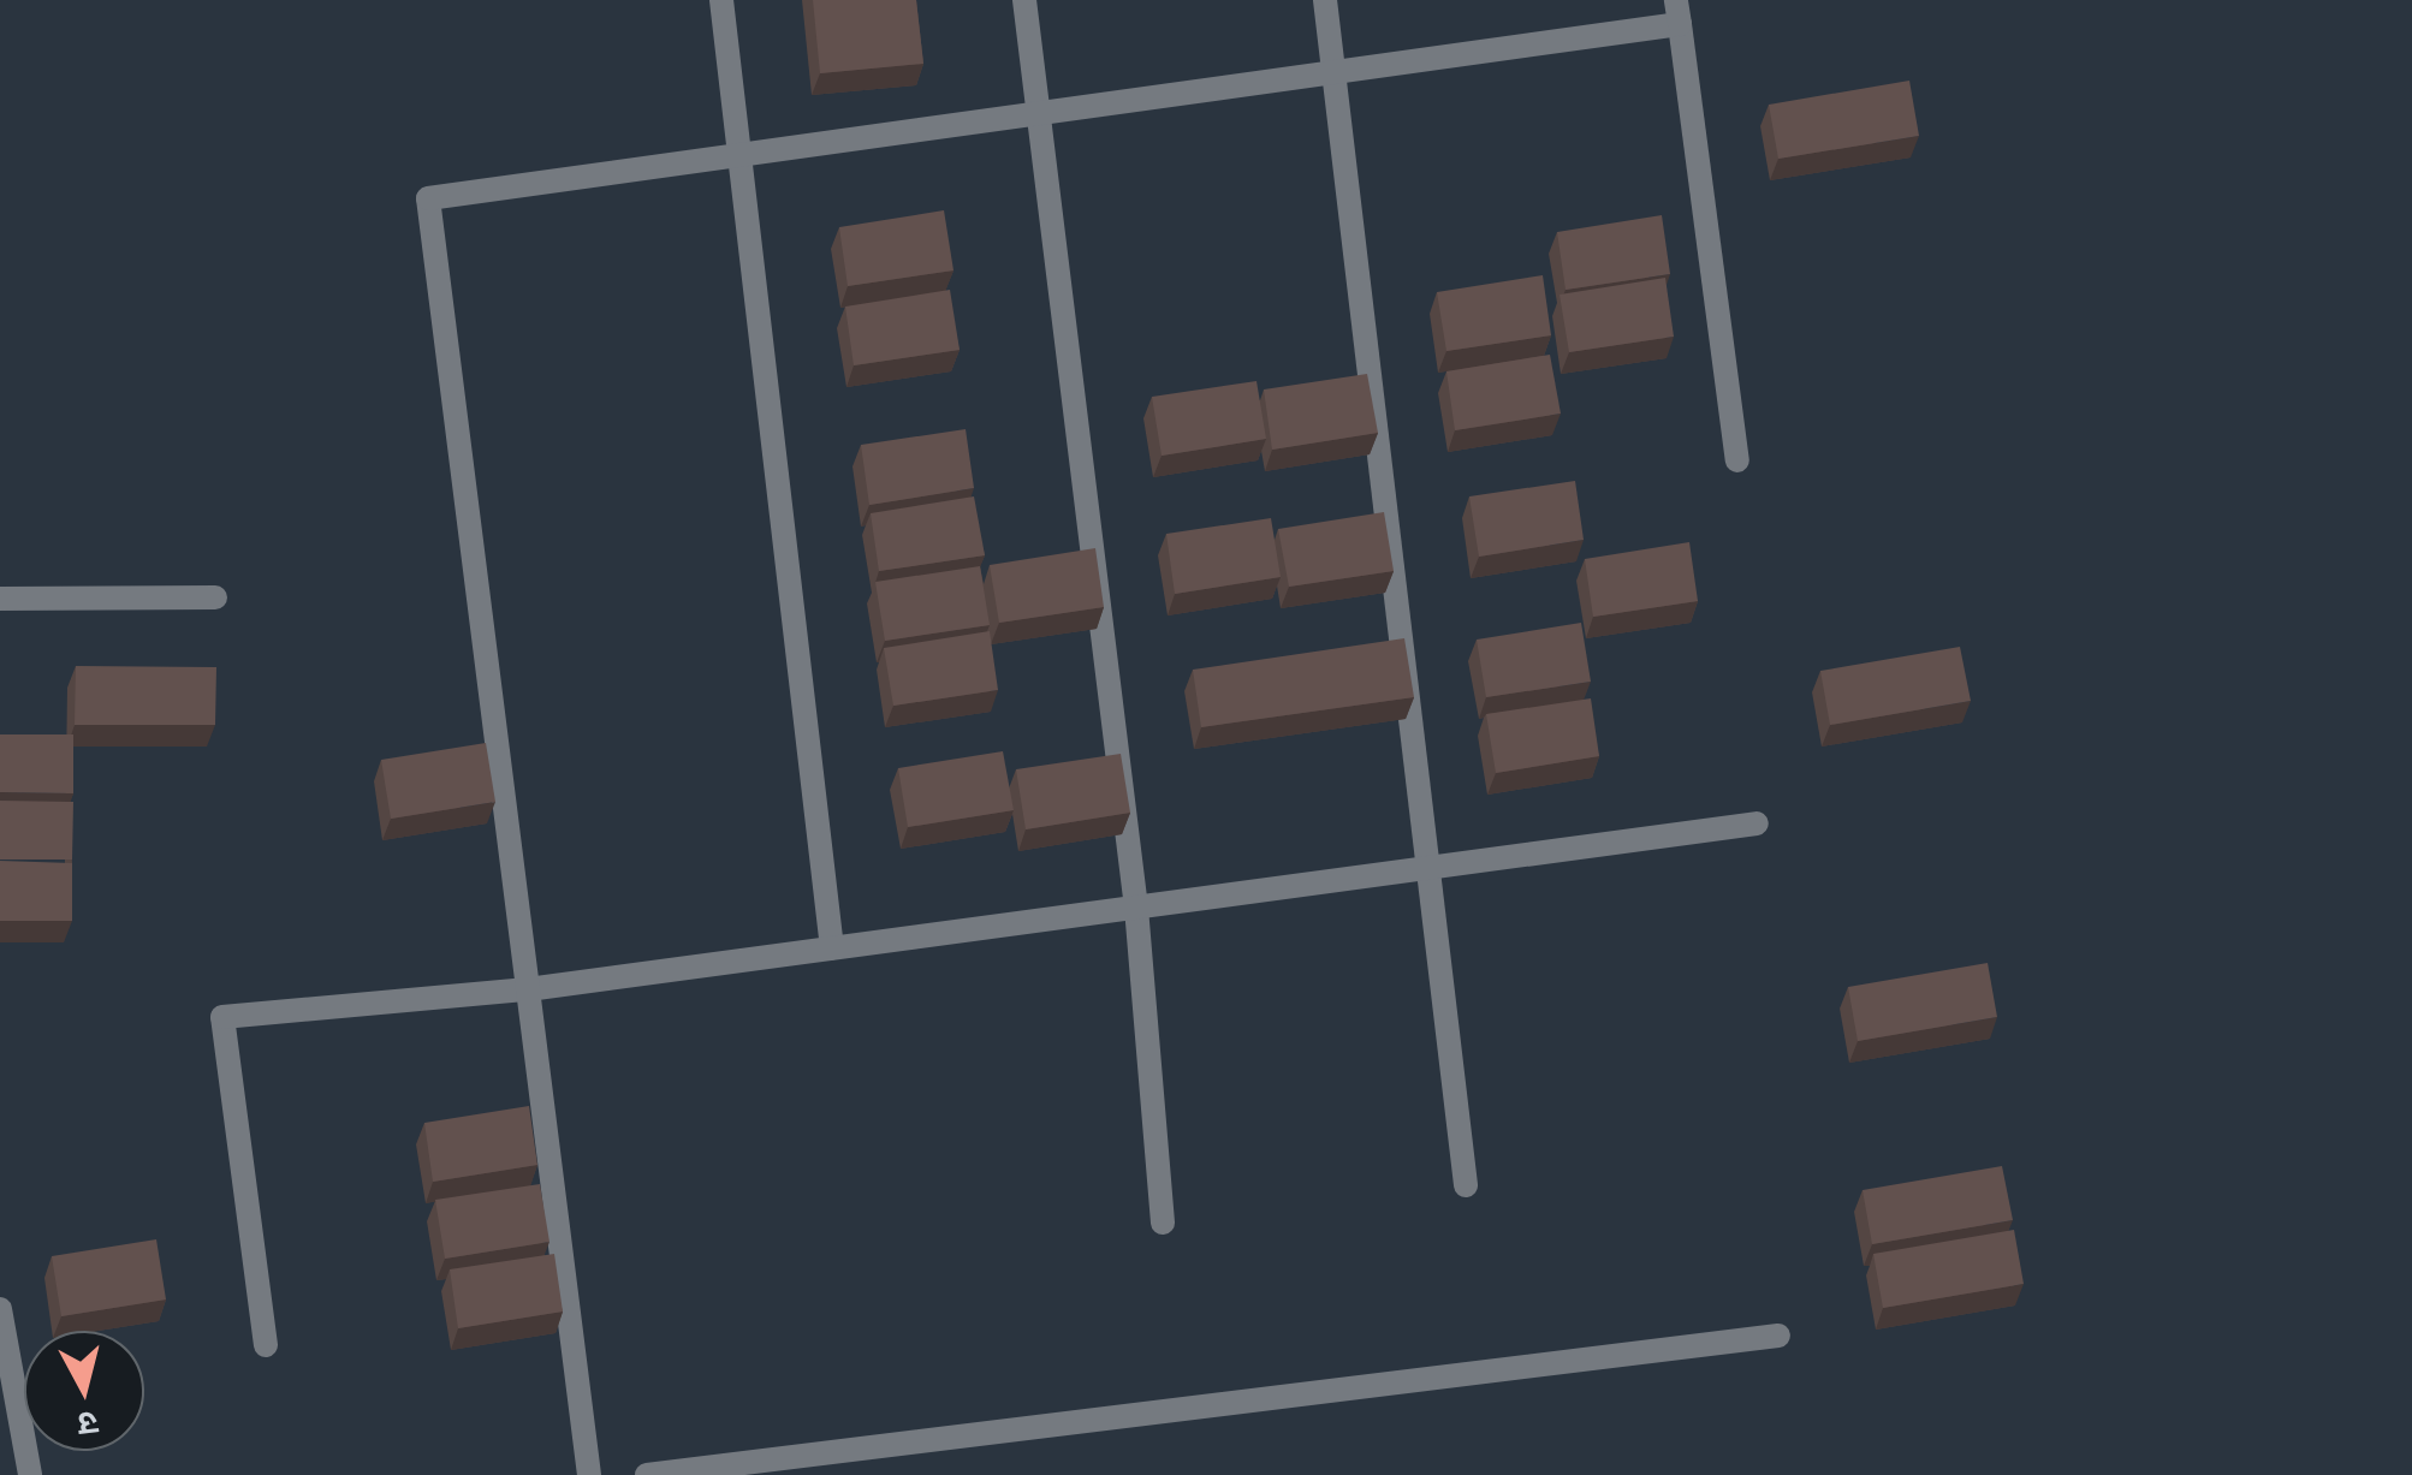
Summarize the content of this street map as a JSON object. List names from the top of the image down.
{
  "north": "bottom"
}
